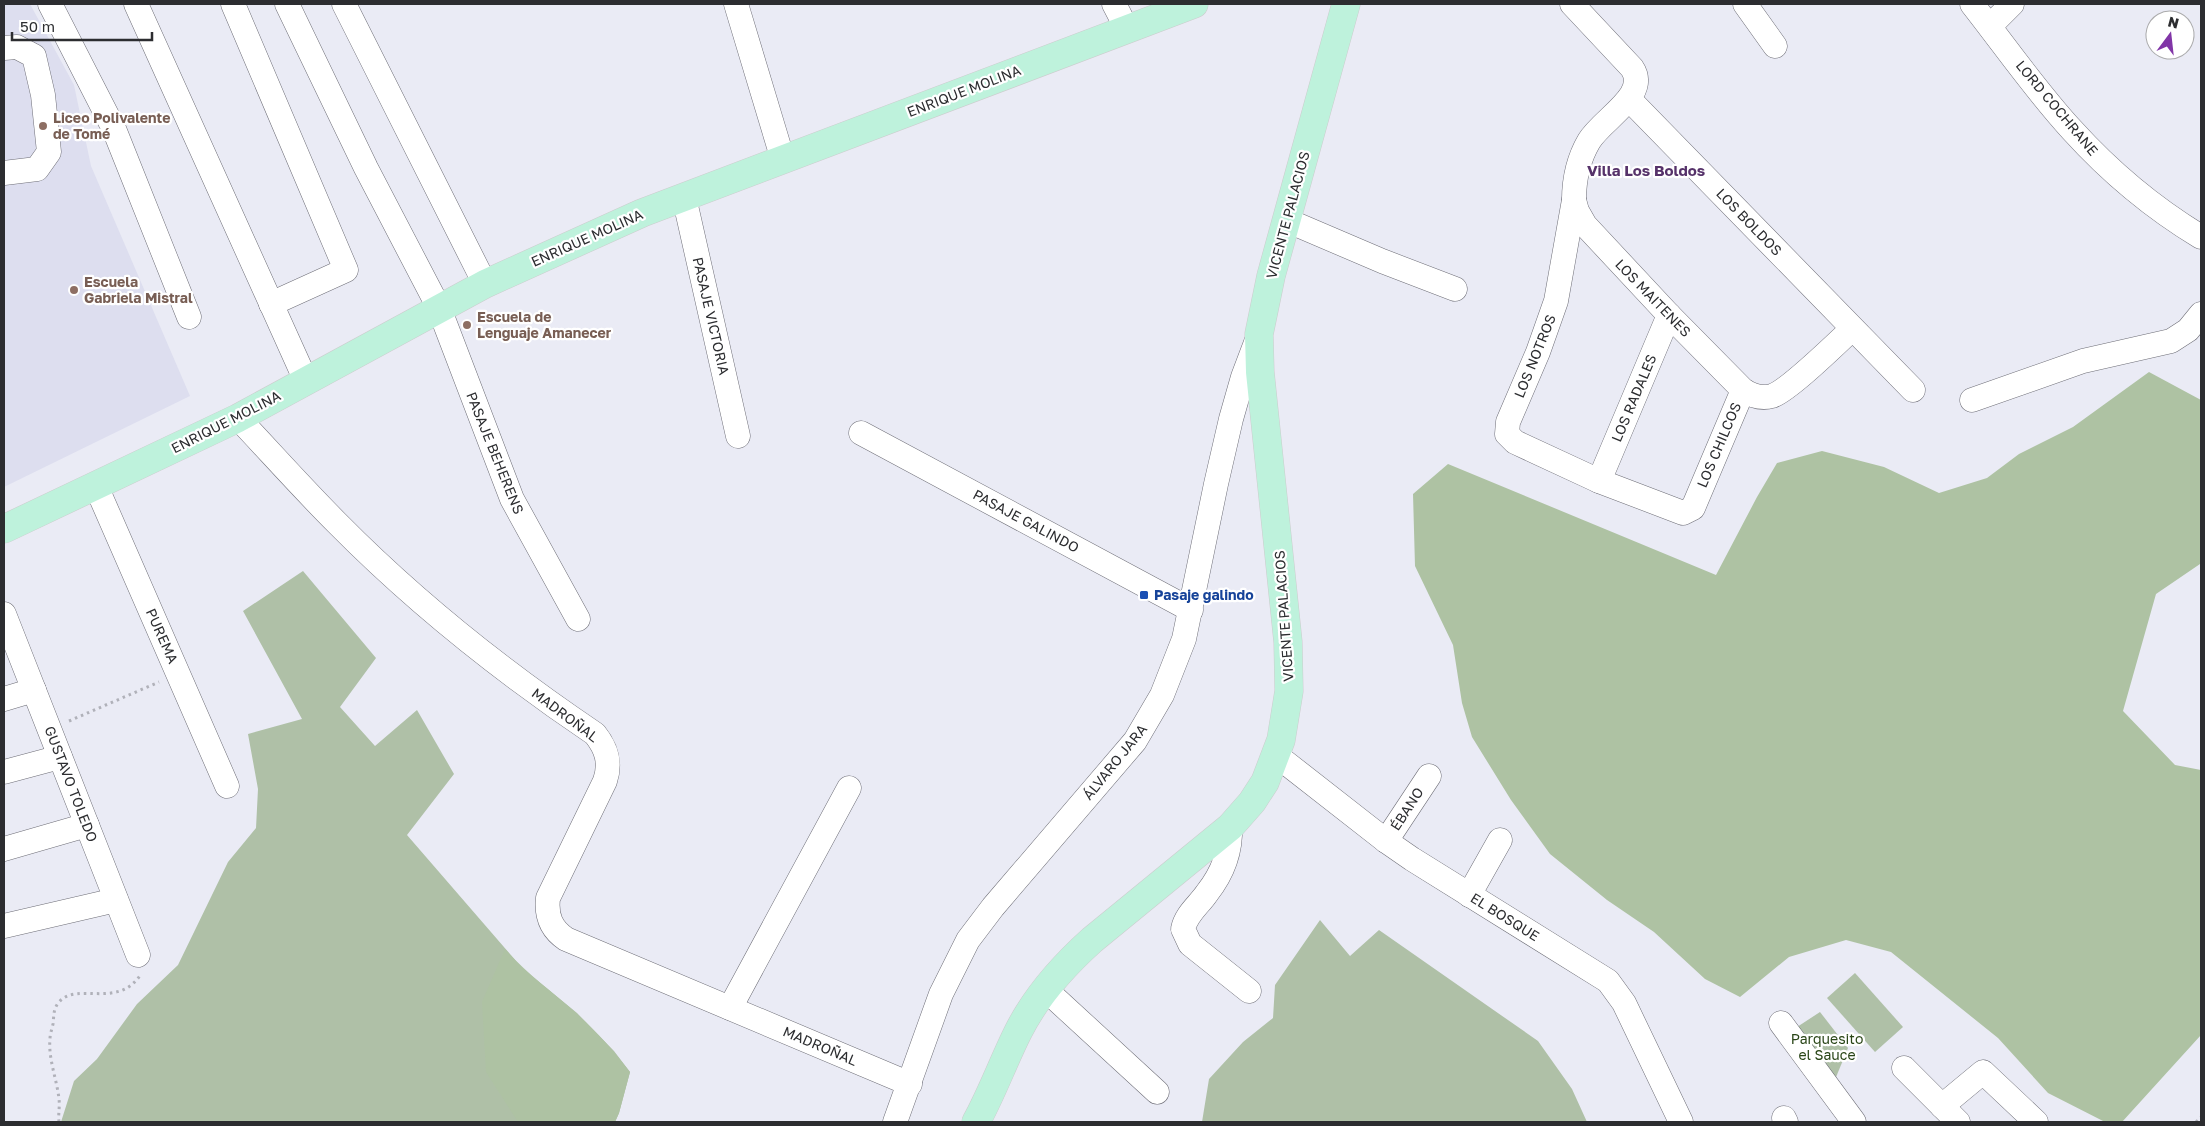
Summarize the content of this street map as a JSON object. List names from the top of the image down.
{
  "streets": {
    "main road": ["ENRIQUE MOLINA", "VICENTE PALACIOS"],
    "street": [
      "LORD COCHRANE",
      "LOS BOLDOS",
      "LOS MAITENES",
      "PASAJE VICTORIA",
      "LOS NOTROS",
      "LOS RADALES",
      "LOS CHILCOS",
      "PASAJE BEHERENS",
      "PASAJE GALINDO",
      "PUREMA",
      "MADROÑAL",
      "ÁLVARO JARA",
      "GUSTAVO TOLEDO",
      "ÉBANO",
      "EL BOSQUE"
    ]
  },
  "crossings": [
    ["ENRIQUE MOLINA", "PASAJE VICTORIA"],
    ["ENRIQUE MOLINA", "PASAJE BEHERENS"],
    ["ENRIQUE MOLINA", "PUREMA"],
    ["ENRIQUE MOLINA", "MADROÑAL"],
    ["VICENTE PALACIOS", "ÁLVARO JARA"],
    ["VICENTE PALACIOS", "EL BOSQUE"],
    ["LOS BOLDOS", "LOS NOTROS"],
    ["LOS BOLDOS", "LOS CHILCOS"],
    ["LOS MAITENES", "LOS NOTROS"],
    ["LOS MAITENES", "LOS RADALES"],
    ["LOS MAITENES", "LOS CHILCOS"],
    ["LOS NOTROS", "LOS RADALES"],
    ["LOS NOTROS", "LOS CHILCOS"],
    ["PASAJE GALINDO", "ÁLVARO JARA"],
    ["MADROÑAL", "ÁLVARO JARA"],
    ["ÉBANO", "EL BOSQUE"]
  ],
  "districts": ["Villa Los Boldos"],
  "parks": ["Parquesito el Sauce"],
  "places": {
    "other": ["Liceo Polivalente de Tomé", "Escuela Gabriela Mistral", "Escuela de Lenguaje Amanecer"],
    "transit": ["Pasaje galindo"]
  },
  "scale_bar": "50 m",
  "north": "top"
}
